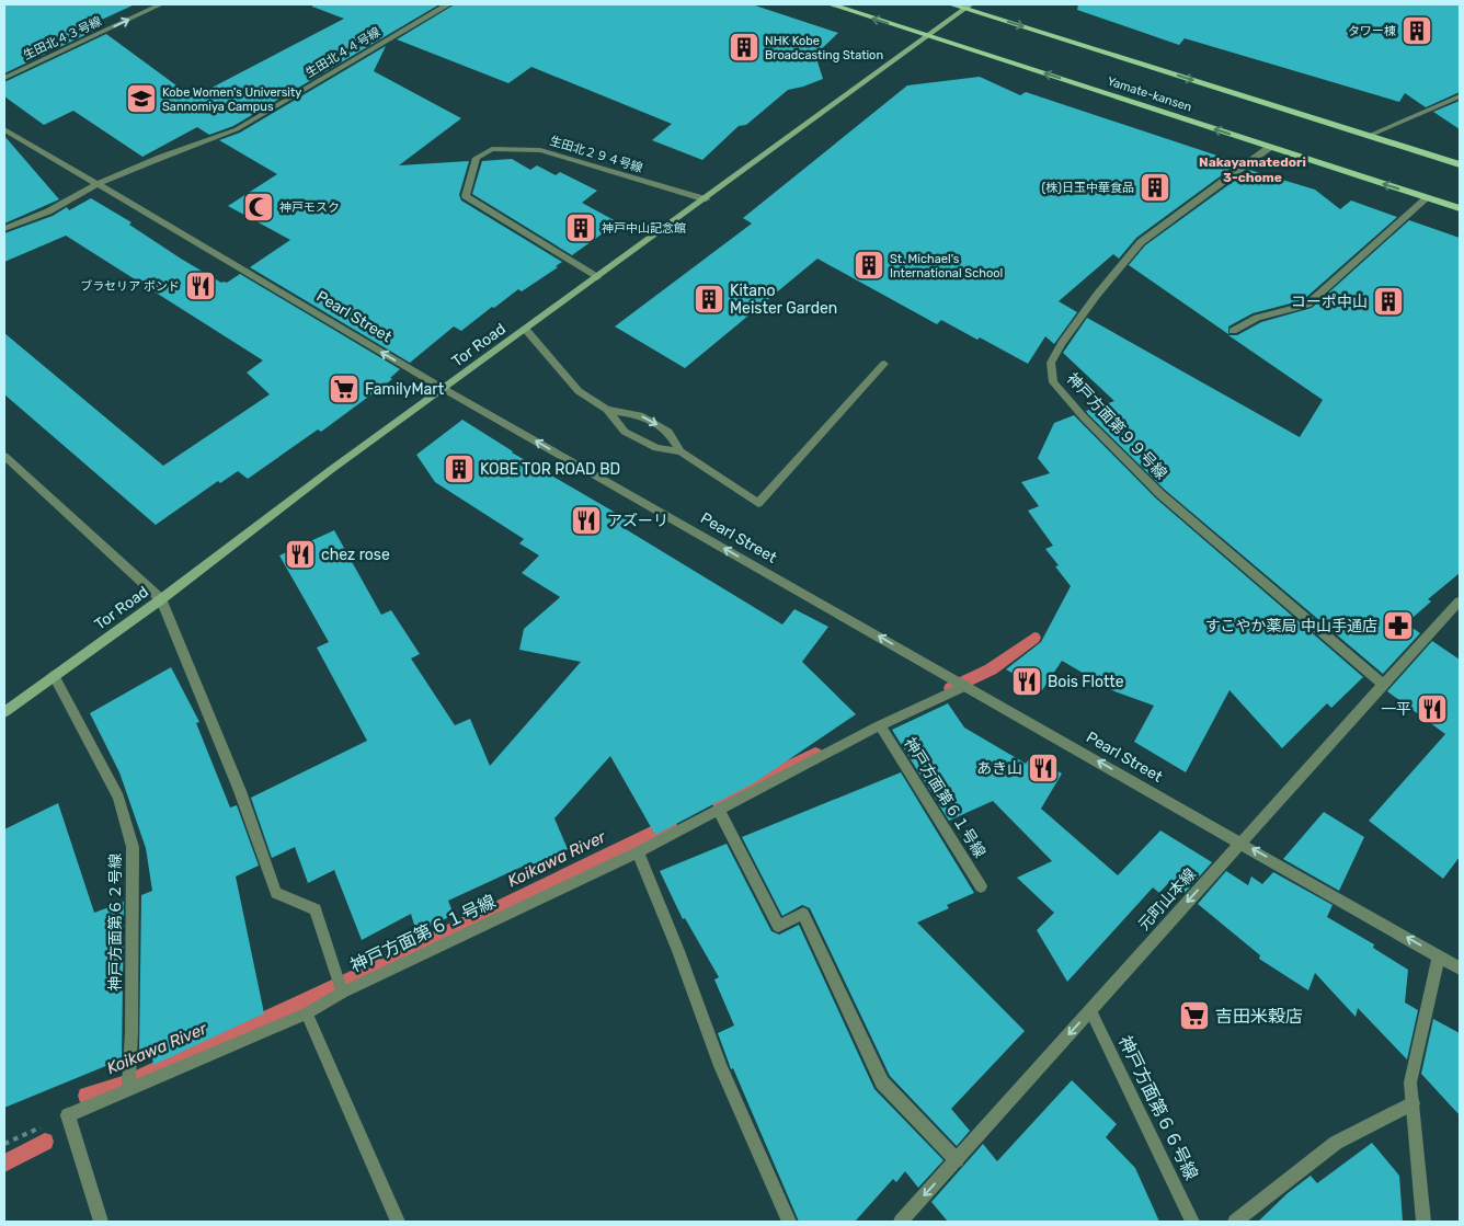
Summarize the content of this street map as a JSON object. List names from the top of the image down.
{
  "streets": {
    "main road": ["Yamate-kansen"],
    "street": [
      "生田北４３号線",
      "生田北４４号線",
      "生田北２９４号線",
      "Pearl Street",
      "Tor Road",
      "神戸方面第９９号線",
      "神戸方面第６１号線",
      "元町山本線",
      "神戸方面第６２号線",
      "神戸方面第６６号線"
    ]
  },
  "crossings": [
    ["生田北４４号線", "Pearl Street"],
    ["Yamate-kansen", "Tor Road"],
    ["Yamate-kansen", "神戸方面第９９号線"],
    ["生田北２９４号線", "Tor Road"],
    ["Pearl Street", "Tor Road"],
    ["Pearl Street", "神戸方面第６１号線"],
    ["Pearl Street", "元町山本線"],
    ["Tor Road", "神戸方面第６２号線"],
    ["神戸方面第９９号線", "元町山本線"],
    ["神戸方面第６１号線", "神戸方面第６２号線"],
    ["元町山本線", "神戸方面第６６号線"]
  ],
  "one_way": ["生田北４３号線", "Pearl Street", "元町山本線"],
  "districts": ["Nakayamatedori 3-chome"],
  "water": ["Koikawa River"],
  "places": {
    "building": [
      "タワー棟",
      "NHK Kobe Broadcasting Station",
      "(株)日玉中華食品",
      "神戸中山記念館",
      "St. Michael's International School",
      "Kitano Meister Garden",
      "コーポ中山",
      "KOBE TOR ROAD BD"
    ],
    "school or university": ["Kobe Women's University Sannomiya Campus"],
    "mosque": ["神戸モスク"],
    "restaurant": [
      "ブラセリア ボンド",
      "アズーリ",
      "chez rose",
      "Bois Flotte",
      "一平",
      "あき山"
    ],
    "supermarket": ["FamilyMart", "吉田米穀店"],
    "pharmacy": ["すこやか薬局 中山手通店"]
  }
}
